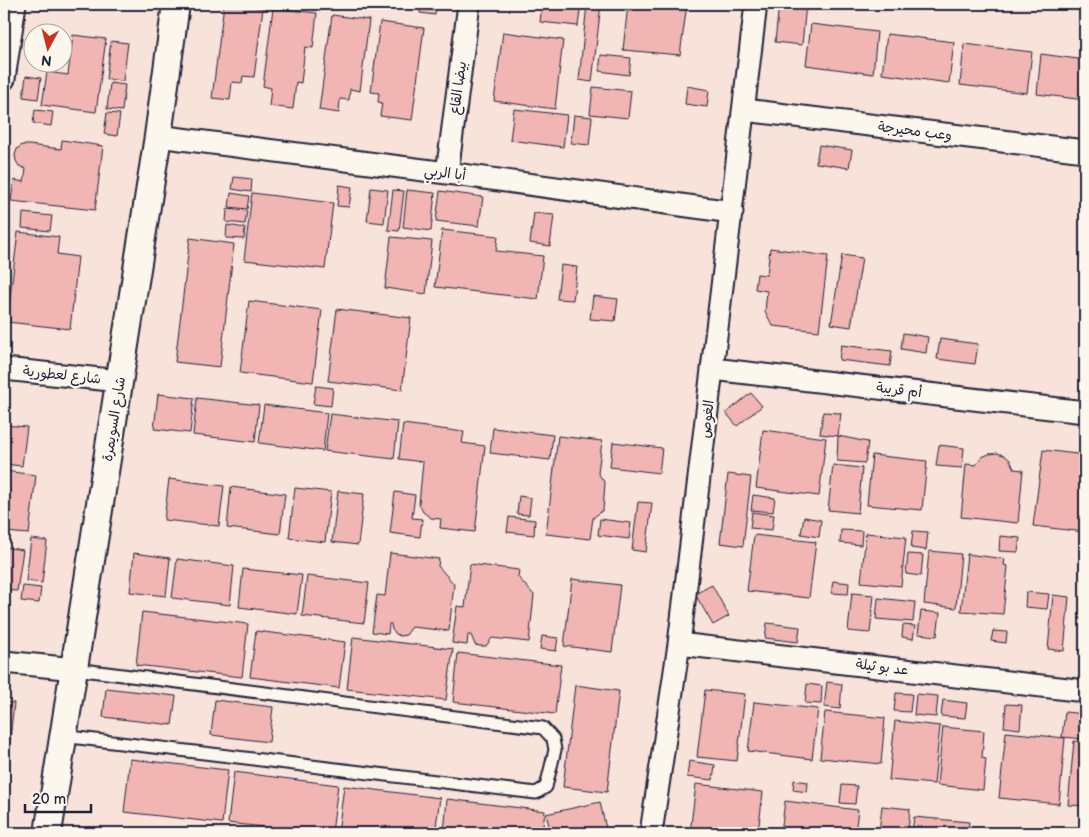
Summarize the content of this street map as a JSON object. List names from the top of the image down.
{
  "streets": {
    "street": [
      "بيضا القاع",
      "وعب محيرجة",
      "أبا الربي",
      "شارع لعطورية",
      "أم قريبة",
      "شارع السويمرة",
      "الغوص",
      "عد بو ثيلة"
    ]
  },
  "crossings": [
    ["بيضا القاع", "أبا الربي"],
    ["وعب محيرجة", "الغوص"],
    ["أبا الربي", "شارع السويمرة"],
    ["أبا الربي", "الغوص"],
    ["شارع لعطورية", "شارع السويمرة"],
    ["أم قريبة", "الغوص"],
    ["الغوص", "عد بو ثيلة"]
  ],
  "scale_bar": "20 m",
  "north": "bottom"
}
